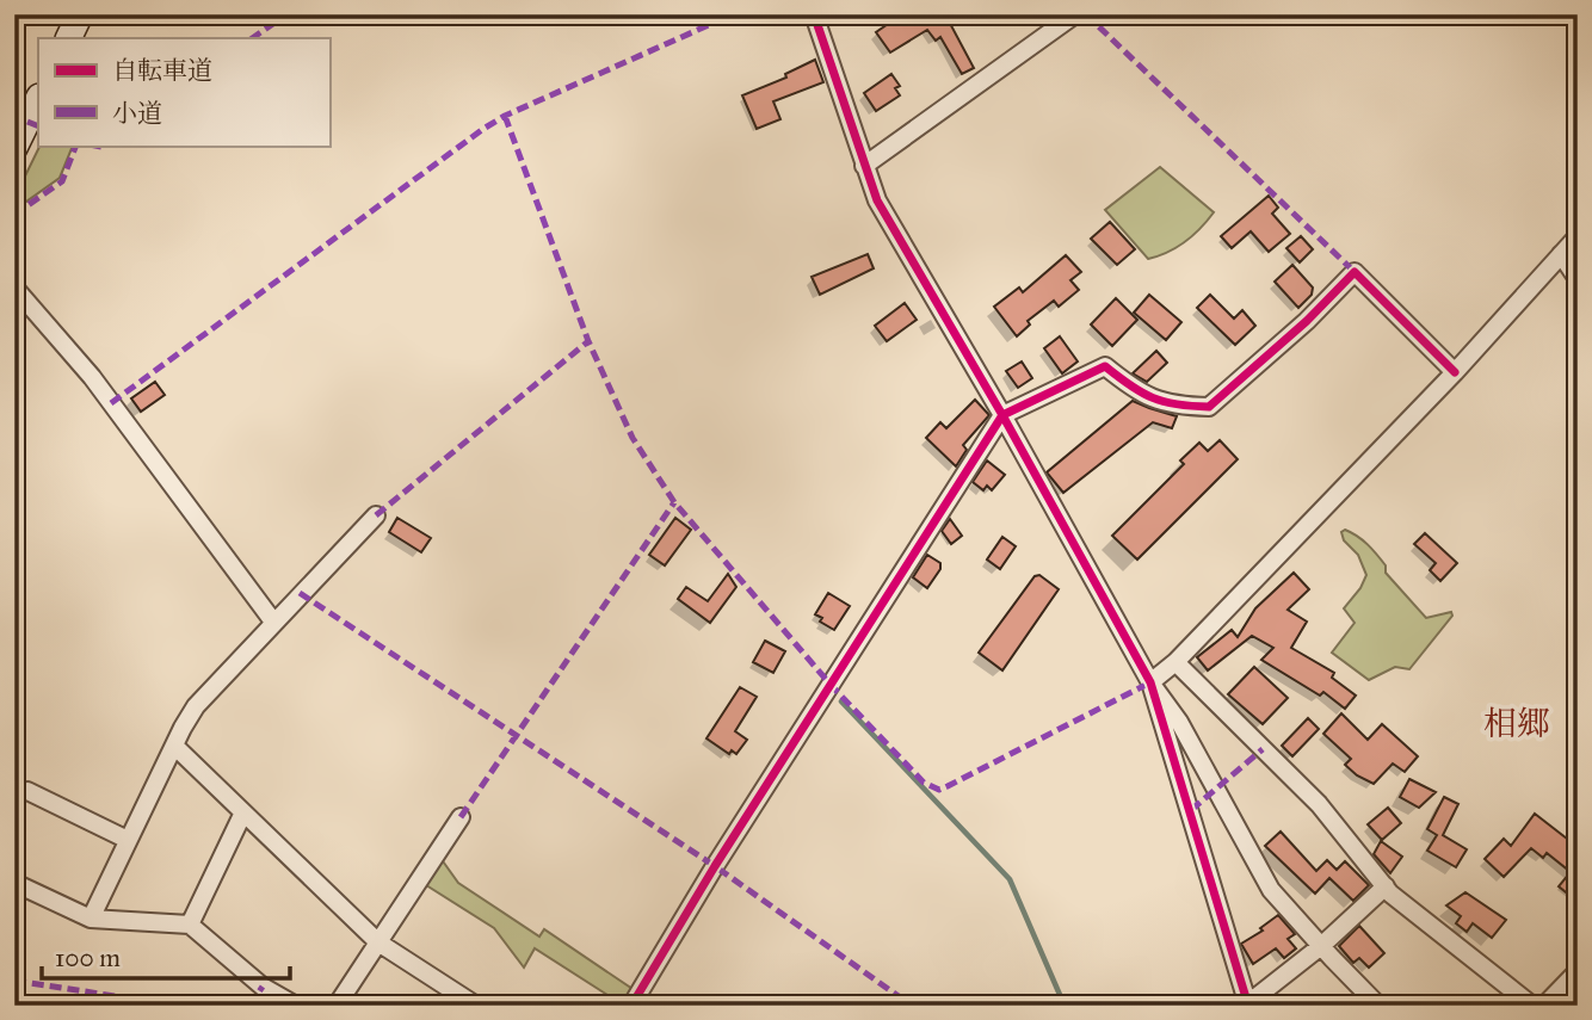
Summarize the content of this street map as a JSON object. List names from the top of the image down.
{
  "districts": ["相郷"],
  "legend": ["自転車道", "小道"],
  "scale_bar": "100 m"
}
